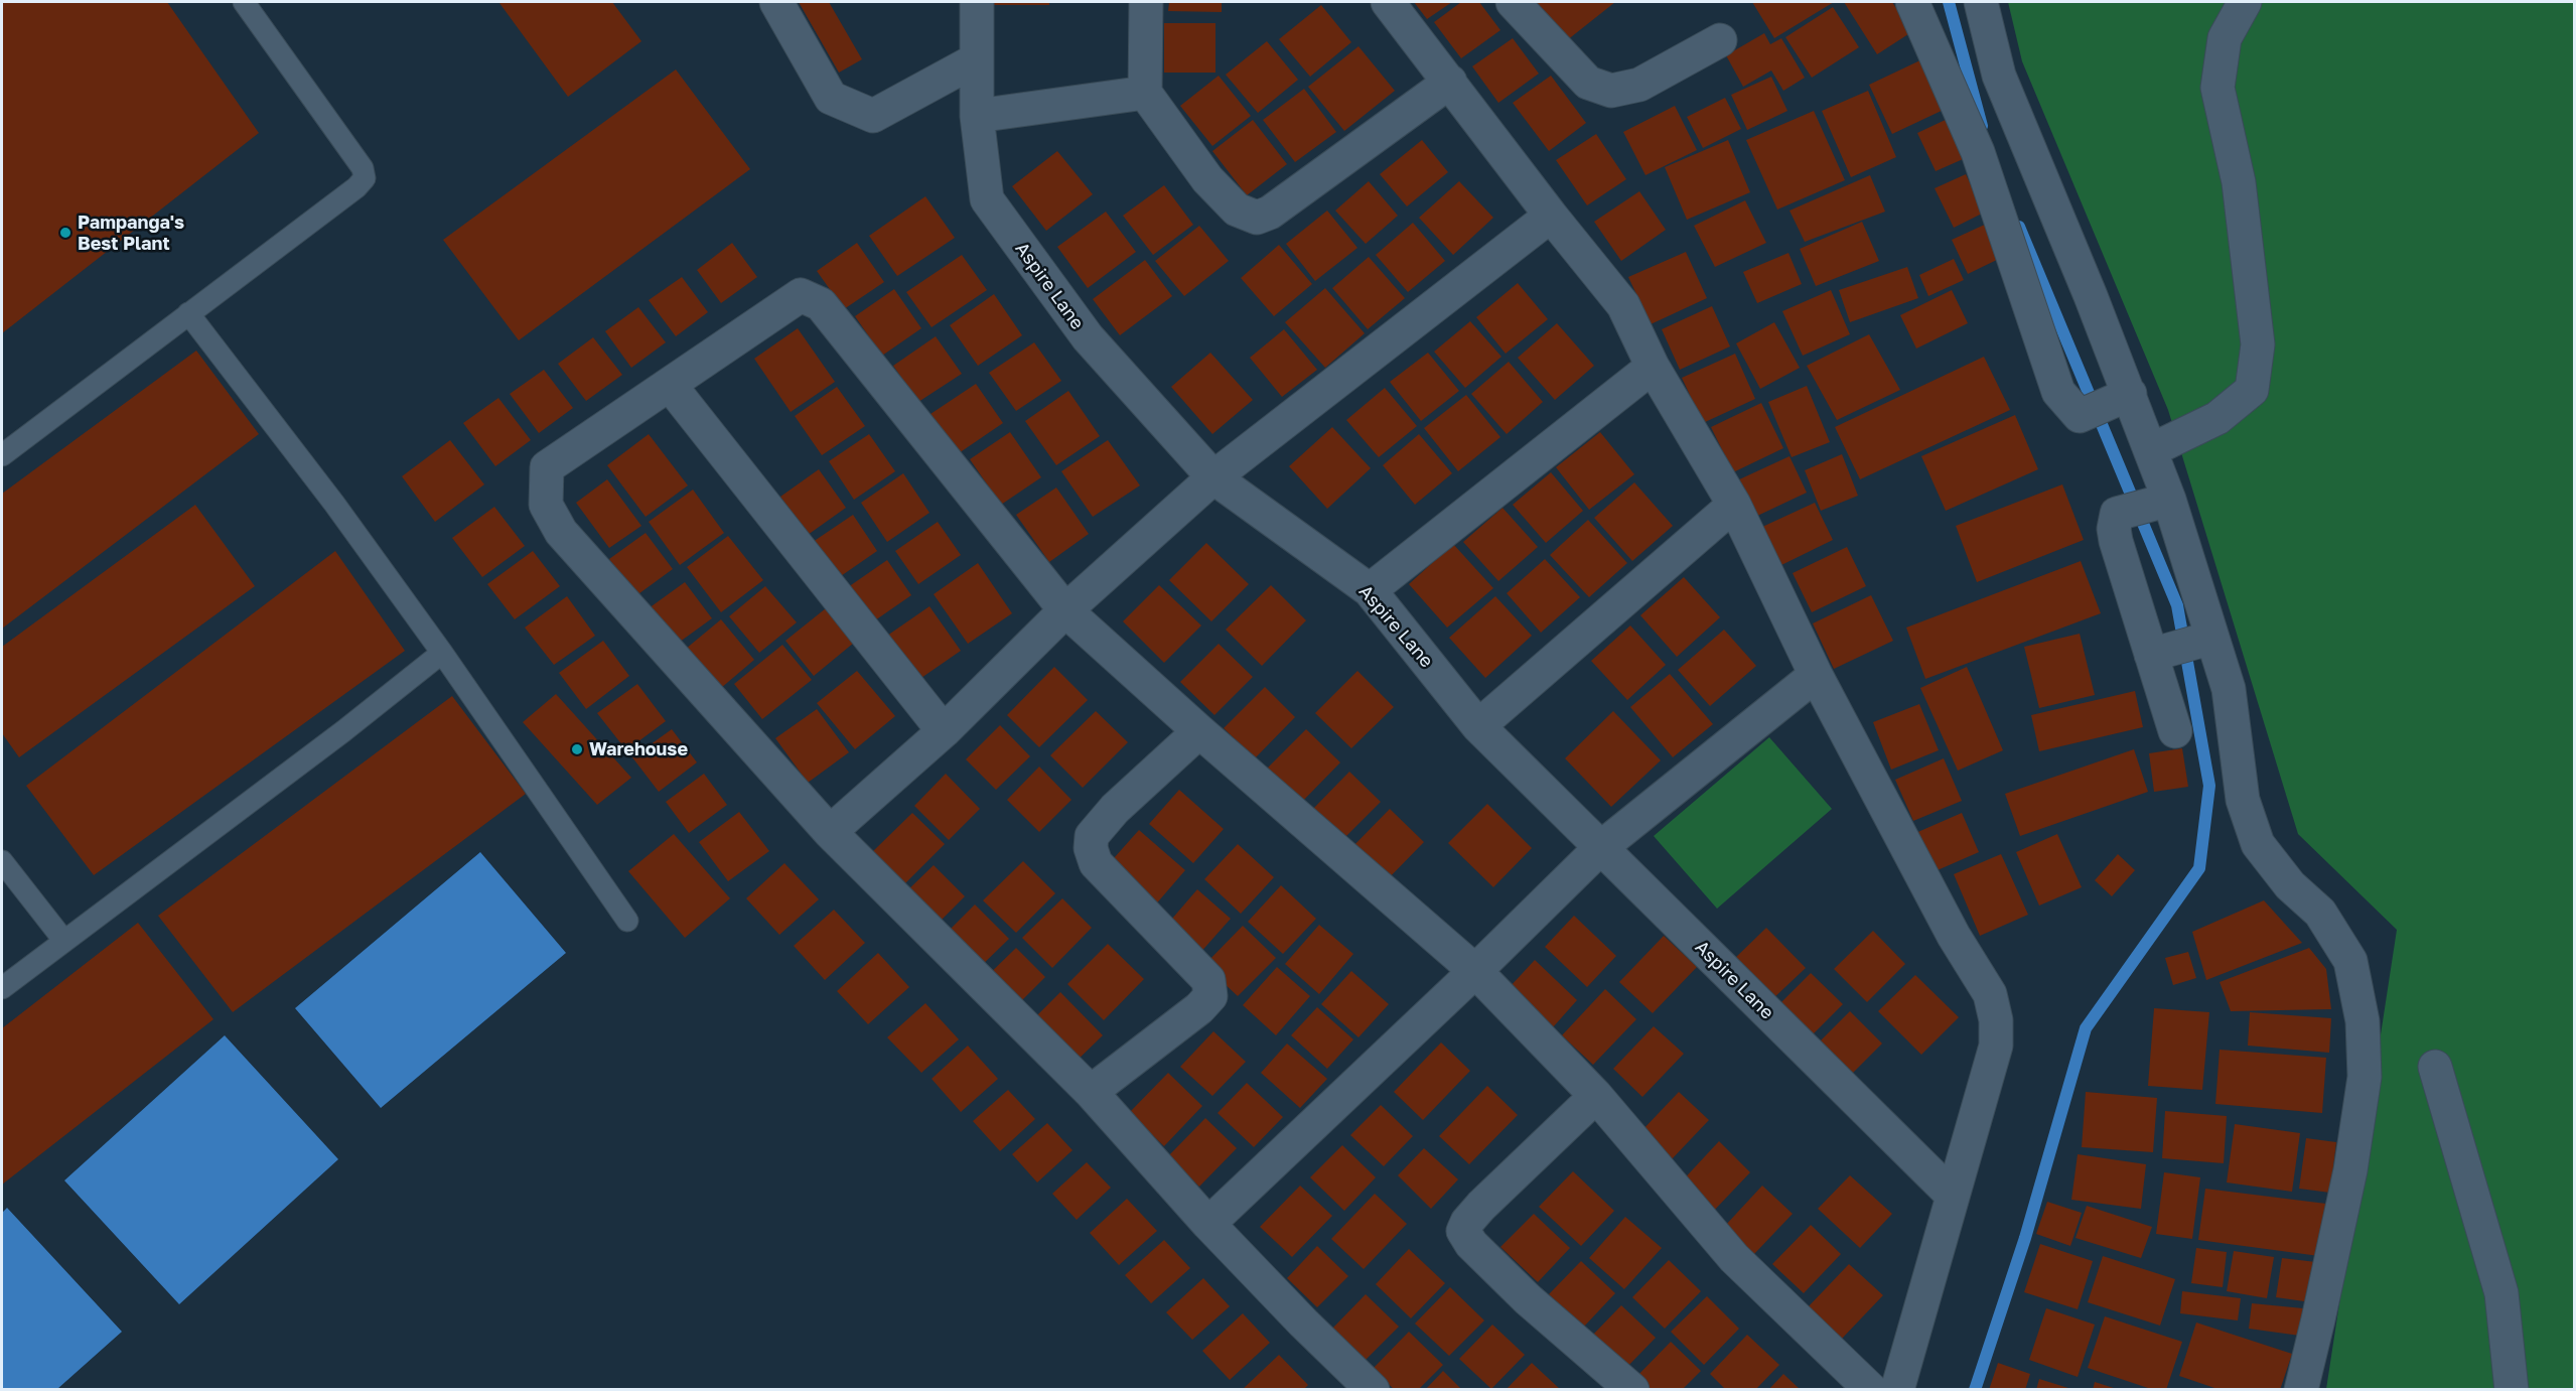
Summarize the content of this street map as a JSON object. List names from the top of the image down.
{
  "streets": {
    "street": ["Aspire Lane"]
  },
  "places": ["Pampanga's Best Plant", "Warehouse"]
}
